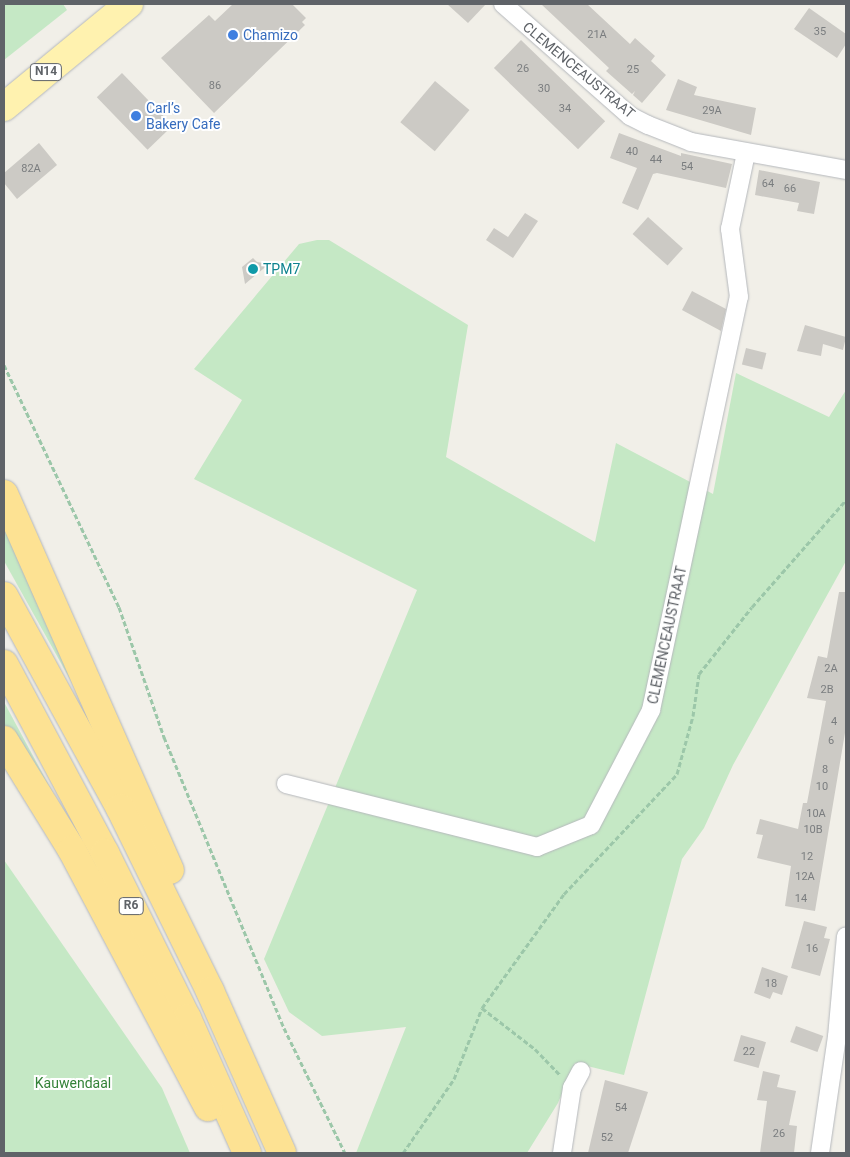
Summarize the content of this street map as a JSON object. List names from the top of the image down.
{
  "streets": {
    "highway": ["R6"],
    "main road": ["N14"],
    "street": ["CLEMENCEAUSTRAAT"]
  },
  "parks": ["Kauwendaal"],
  "places": ["Chamizo", "Carl’s Bakery Cafe", "TPM7"],
  "house_numbers": [
    "35",
    "21A",
    "26",
    "25",
    "86",
    "30",
    "34",
    "29A",
    "40",
    "44",
    "54",
    "82A",
    "64",
    "66",
    "2A",
    "2B",
    "4",
    "6",
    "8",
    "10",
    "10A",
    "10B",
    "12",
    "12A",
    "14",
    "16",
    "18",
    "22",
    "54",
    "26",
    "52"
  ]
}
